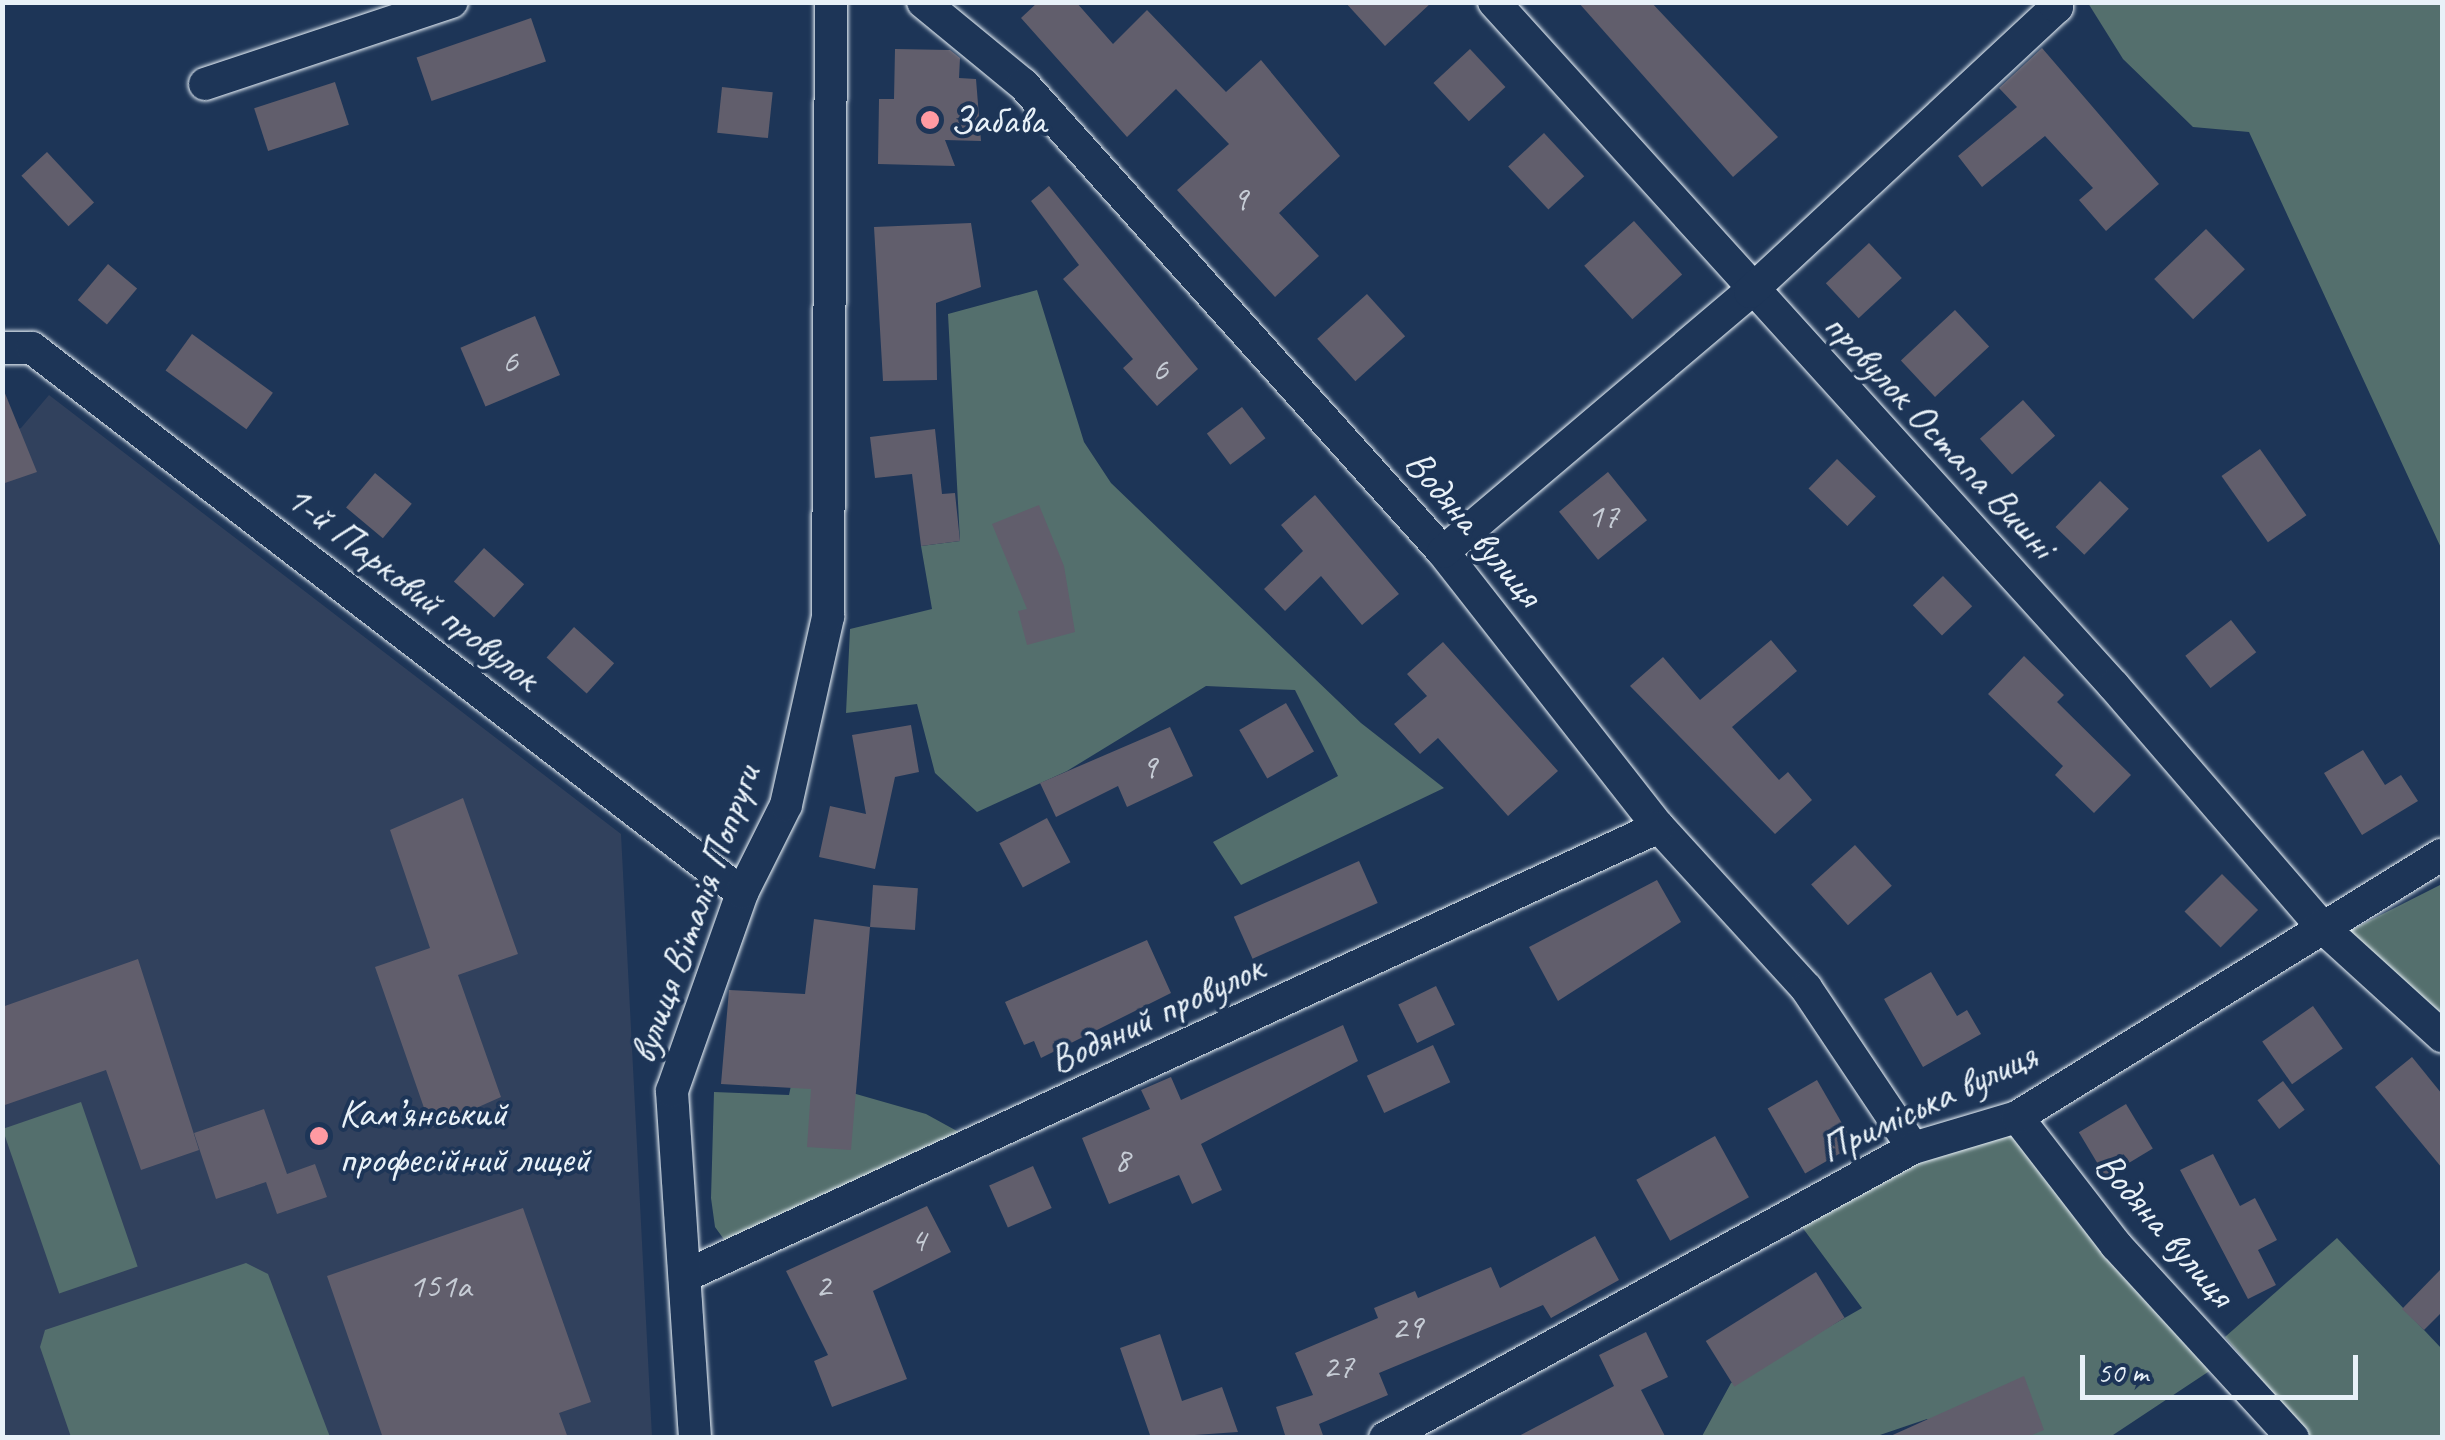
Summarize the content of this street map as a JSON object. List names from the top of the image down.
{
  "streets": {
    "street": [
      "провулок Остапа Вишні",
      "Водяна вулиця",
      "1-й Парковий провулок",
      "вулиця Віталія Попруги",
      "Водяний провулок",
      "Приміська вулиця"
    ]
  },
  "crossings": [
    ["провулок Остапа Вишні", "Приміська вулиця"],
    ["Водяна вулиця", "Водяний провулок"],
    ["Водяна вулиця", "Приміська вулиця"],
    ["1-й Парковий провулок", "вулиця Віталія Попруги"],
    ["вулиця Віталія Попруги", "Водяний провулок"]
  ],
  "places": ["Забава", "Кам’янський професійний лицей"],
  "house_numbers": [
    "9",
    "6",
    "6",
    "17",
    "9",
    "8",
    "4",
    "2",
    "151а",
    "29",
    "27"
  ],
  "scale_bar": "50 m"
}
